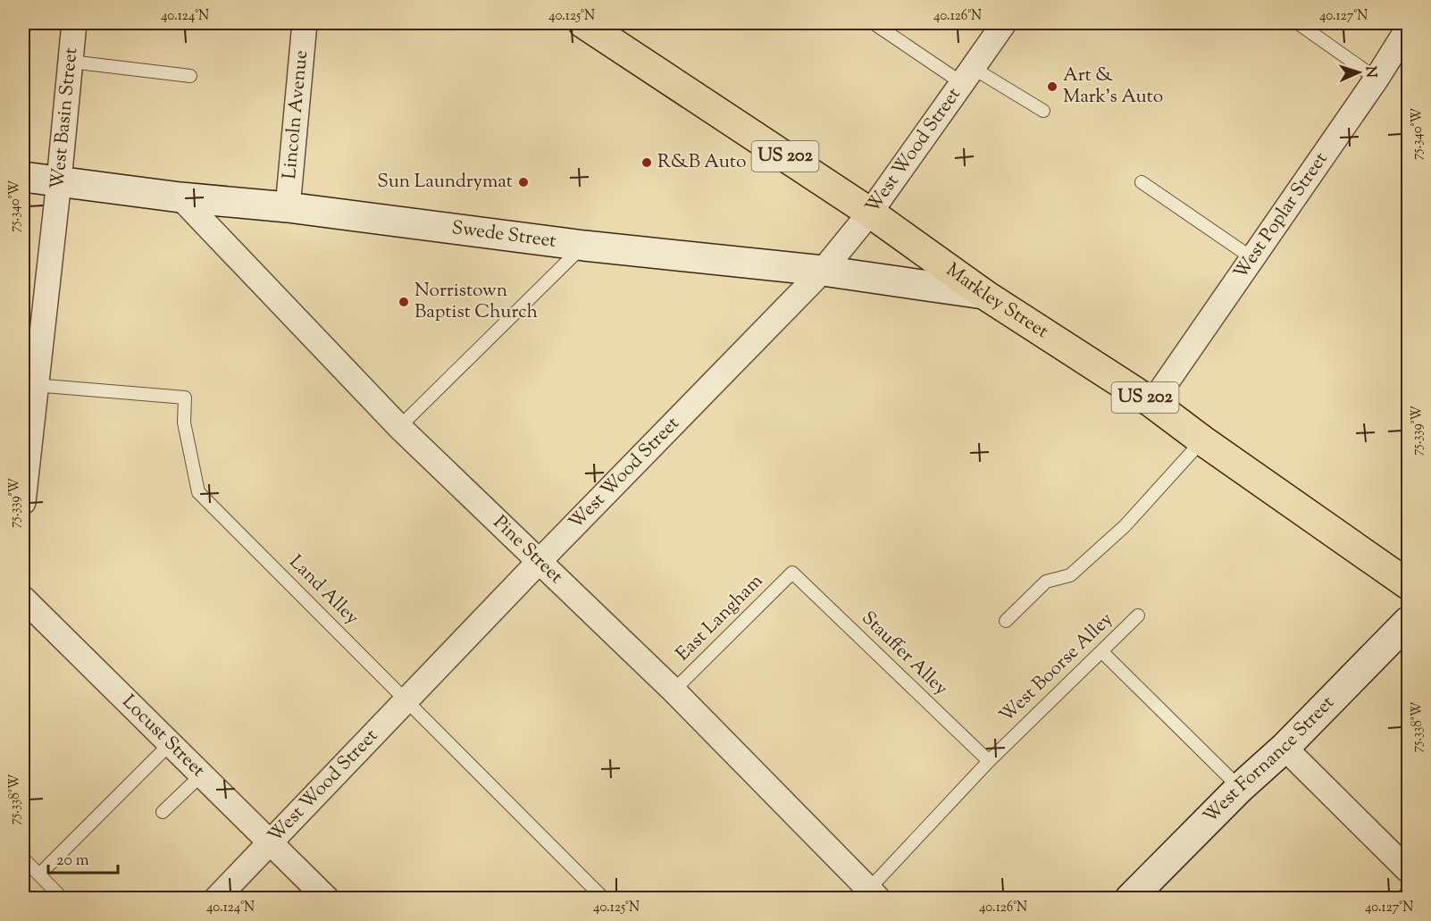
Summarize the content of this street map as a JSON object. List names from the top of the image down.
{
  "streets": {
    "highway": ["US 202", "Markley Street"],
    "street": [
      "Lincoln Avenue",
      "West Basin Street",
      "West Wood Street",
      "West Poplar Street",
      "Swede Street",
      "Pine Street",
      "Locust Street",
      "West Fornance Street"
    ],
    "lane": [
      "Land Alley",
      "East Langham",
      "Stauffer Alley",
      "West Boorse Alley"
    ]
  },
  "crossings": [
    ["Lincoln Avenue", "Swede Street"],
    ["West Basin Street", "Swede Street"],
    ["West Basin Street", "Land Alley"],
    ["West Wood Street", "Swede Street"],
    ["West Wood Street", "Markley Street"],
    ["West Wood Street", "Pine Street"],
    ["West Wood Street", "Land Alley"],
    ["West Wood Street", "Locust Street"],
    ["West Poplar Street", "Markley Street"],
    ["Swede Street", "Markley Street"],
    ["Swede Street", "Pine Street"],
    ["Pine Street", "East Langham"],
    ["Pine Street", "West Boorse Alley"],
    ["East Langham", "Stauffer Alley"],
    ["Stauffer Alley", "West Boorse Alley"]
  ],
  "places": [
    "Art & Mark's Auto",
    "R&B Auto",
    "Sun Laundrymat",
    "Norristown Baptist Church"
  ],
  "scale_bar": "20 m",
  "north": "right",
  "coordinates": [
    "40.124°N",
    "40.125°N",
    "40.126°N",
    "40.127°N",
    "75.340°W",
    "75.339°W",
    "75.338°W"
  ]
}
